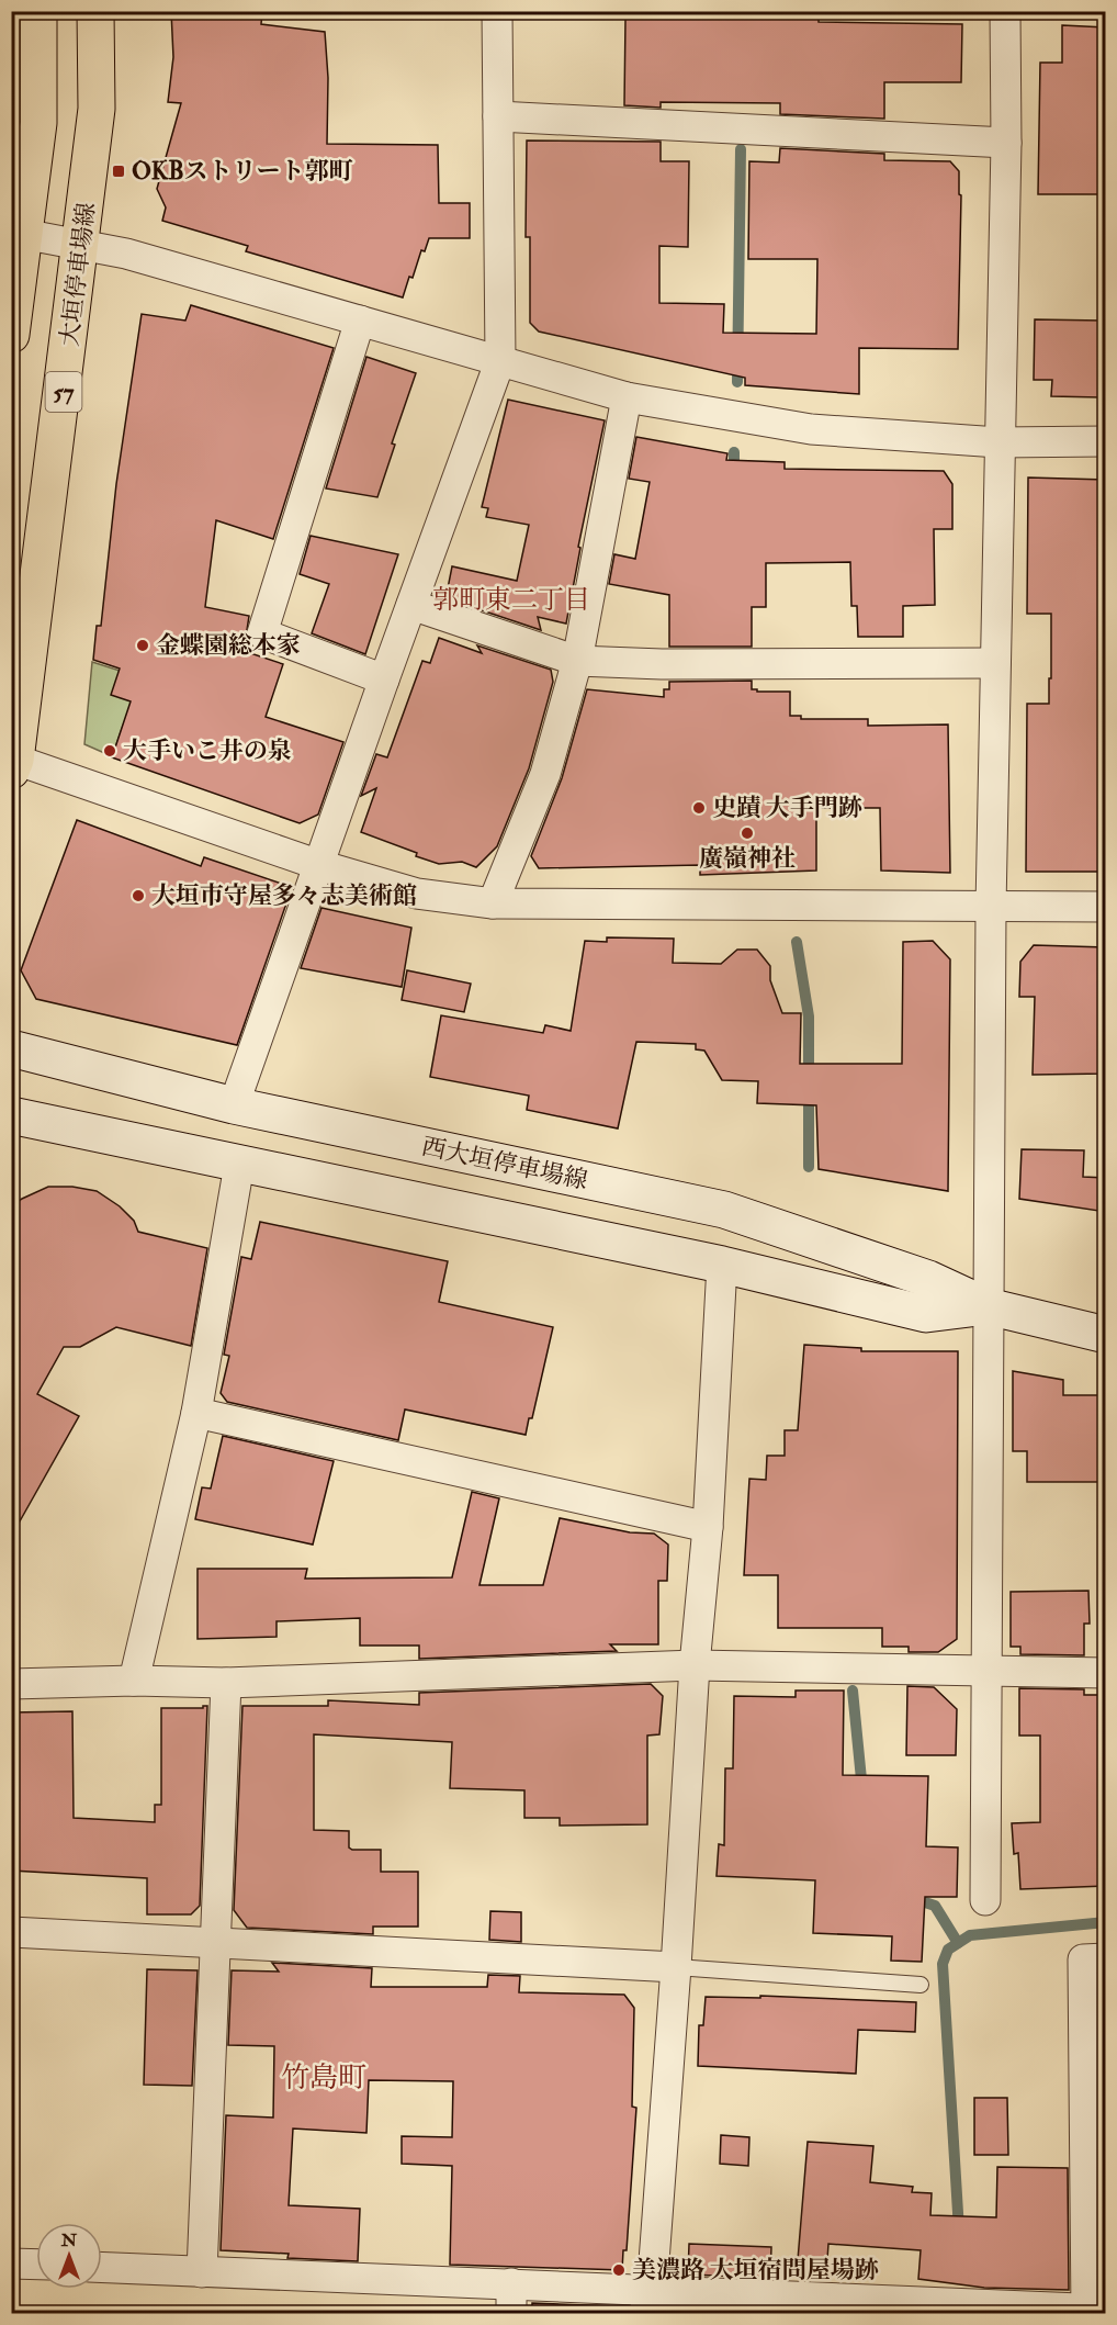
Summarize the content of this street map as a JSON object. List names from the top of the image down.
{
  "streets": {
    "main road": ["大垣停車場線", "57", "西大垣停車場線"]
  },
  "districts": ["郭町東二丁目", "竹島町"],
  "places": {
    "transit": ["OKBストリート郭町"],
    "other": [
      "金蝶園総本家",
      "大手いこ井の泉",
      "史蹟 大手門跡",
      "廣嶺神社",
      "大垣市守屋多々志美術館",
      "美濃路 大垣宿問屋場跡"
    ]
  },
  "north": "top"
}
